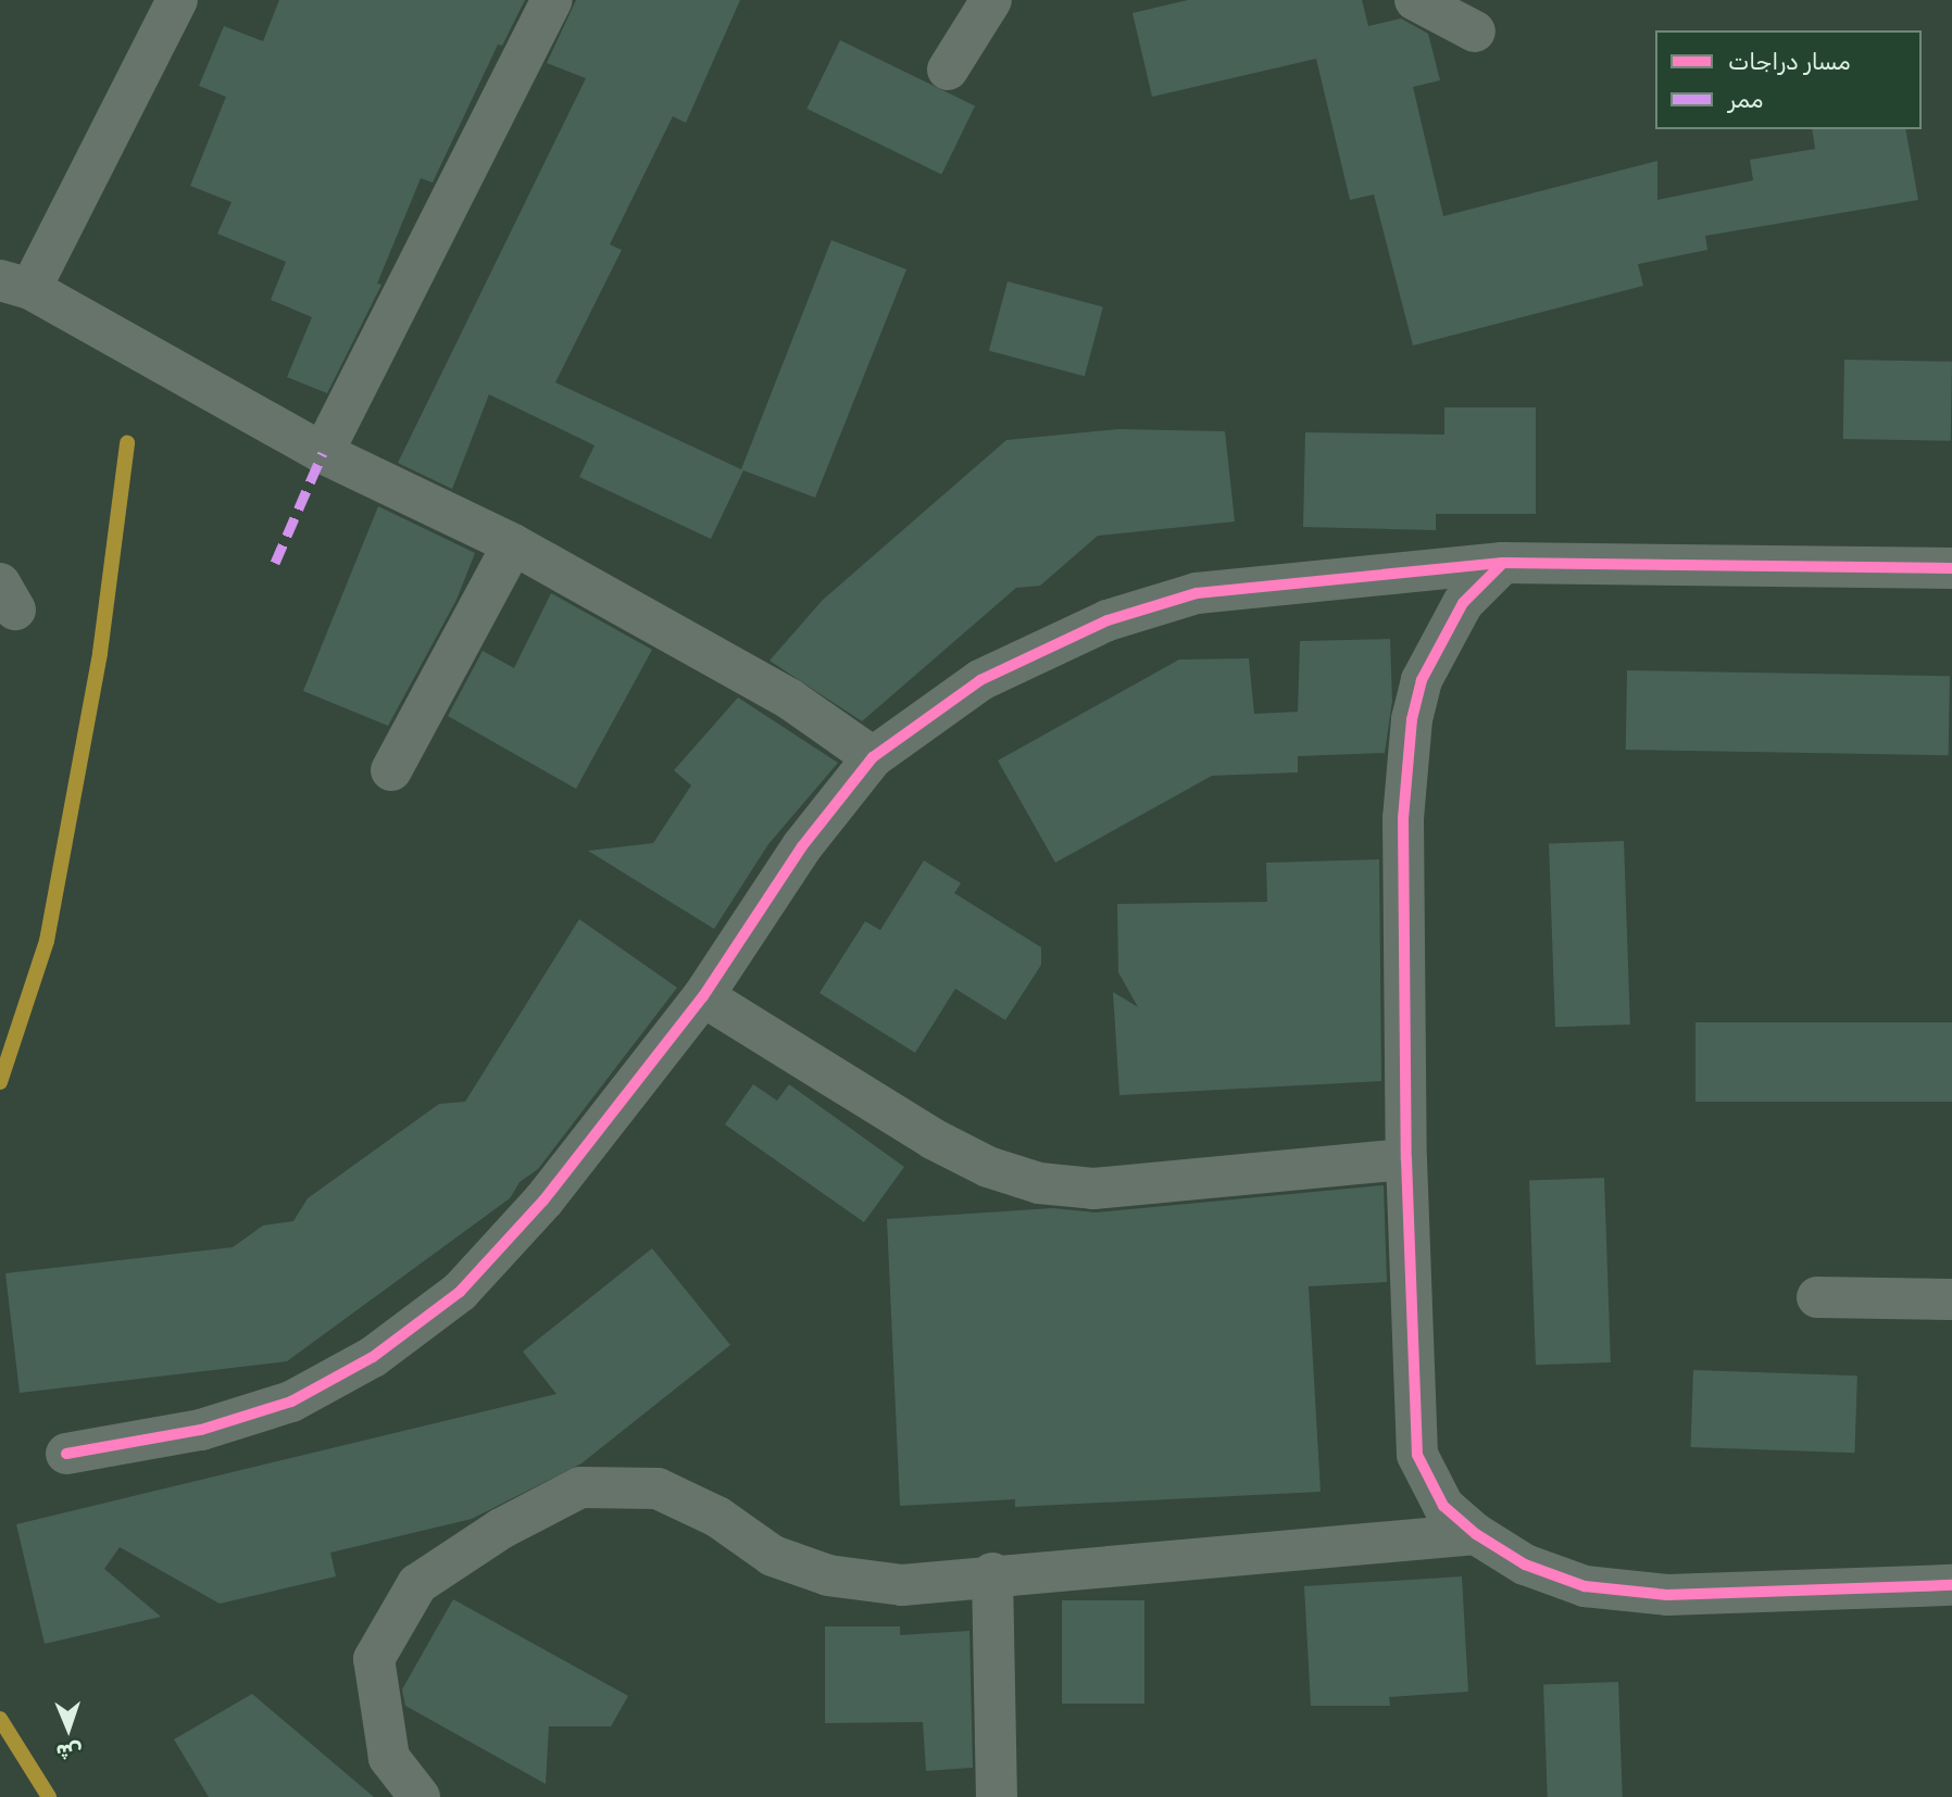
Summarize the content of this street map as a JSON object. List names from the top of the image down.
{
  "legend": ["مسار دراجات", "ممر"],
  "north": "bottom"
}
